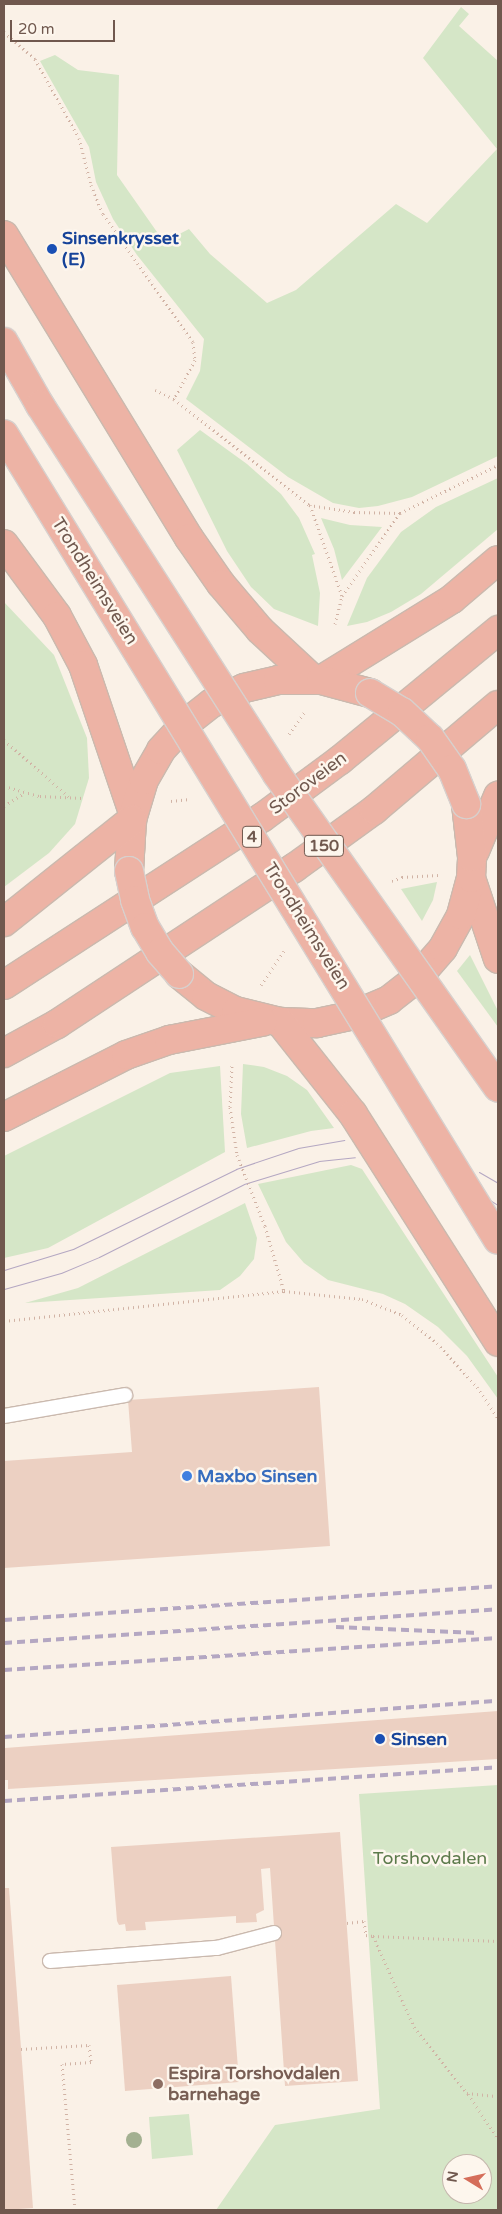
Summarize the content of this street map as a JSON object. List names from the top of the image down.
{
  "streets": {
    "highway": [
      "Trondheimsveien",
      "Storoveien",
      "4",
      "150"
    ]
  },
  "parks": ["Torshovdalen"],
  "places": [
    "Sinsenkrysset (E)",
    "Maxbo Sinsen",
    "Sinsen",
    "Espira Torshovdalen barnehage"
  ],
  "scale_bar": "20 m",
  "north": "left"
}
